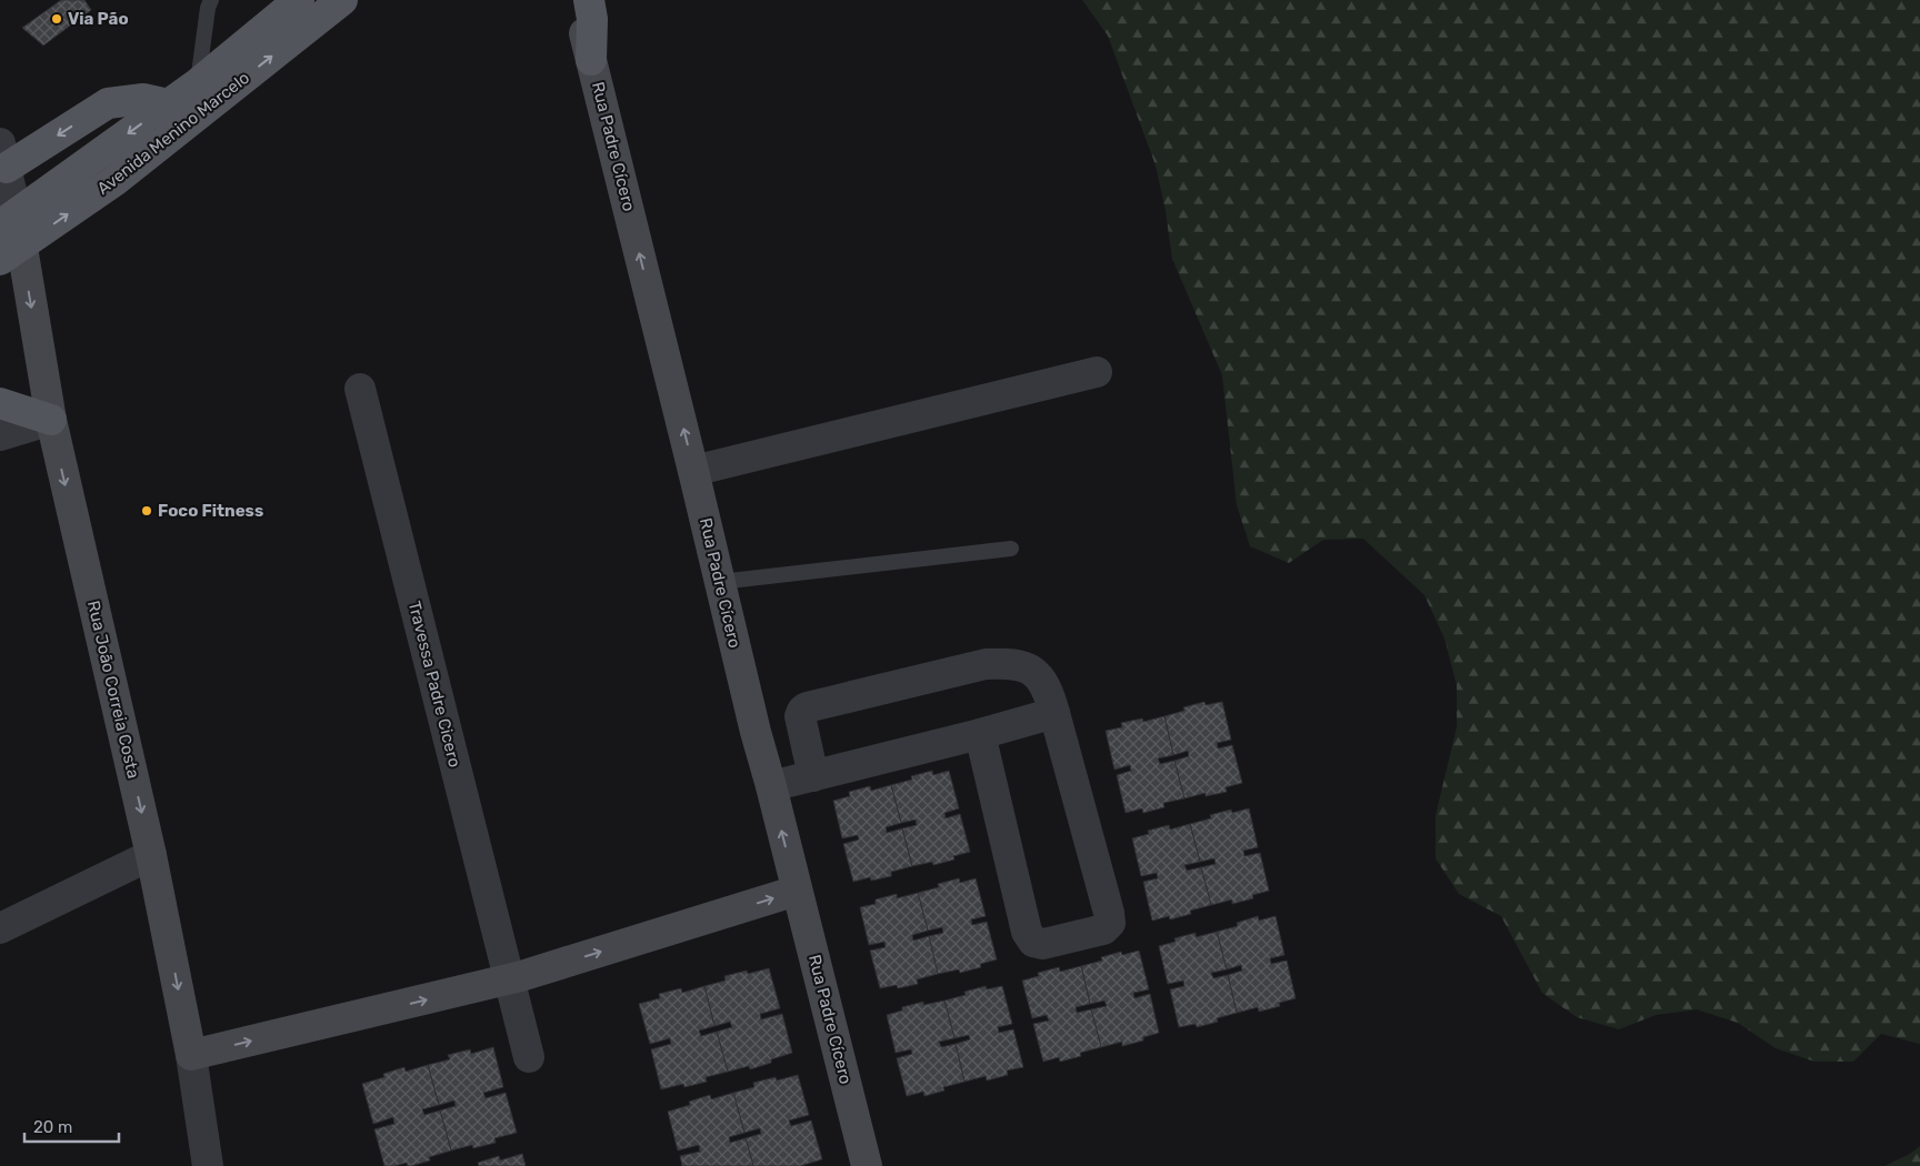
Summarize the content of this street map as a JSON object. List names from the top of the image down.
{
  "streets": {
    "main road": ["Avenida Menino Marcelo"],
    "street": ["Rua Padre Cícero", "Travessa Padre Cicero", "Rua João Correia Costa"]
  },
  "crossings": [
    ["Avenida Menino Marcelo", "Rua João Correia Costa"]
  ],
  "one_way": ["Rua Padre Cícero", "Rua João Correia Costa"],
  "places": ["Via Pão", "Foco Fitness"],
  "scale_bar": "20 m"
}
